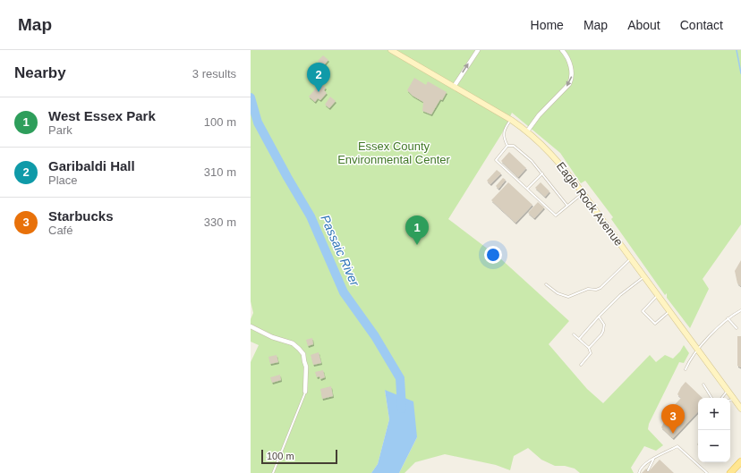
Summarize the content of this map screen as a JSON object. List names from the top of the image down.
{
  "streets": {
    "main road": ["Eagle Rock Avenue"]
  },
  "water": ["Passaic River"],
  "parks": ["Essex County Environmental Center"],
  "scale_bar": "100 m",
  "page": {
    "header": "Map",
    "nav": [
      "Home",
      "Map",
      "About",
      "Contact"
    ],
    "heading": ["Nearby", "3 results"],
    "pins": ["2", "1", "3"],
    "list": [
      {
        "mark": "1",
        "name": "West Essex Park",
        "note": "Park",
        "value": "100 m"
      },
      {
        "mark": "2",
        "name": "Garibaldi Hall",
        "note": "Place",
        "value": "310 m"
      },
      {
        "mark": "3",
        "name": "Starbucks",
        "note": "Café",
        "value": "330 m"
      }
    ],
    "map_buttons": ["+", "−"],
    "scale": "100 m"
  }
}
